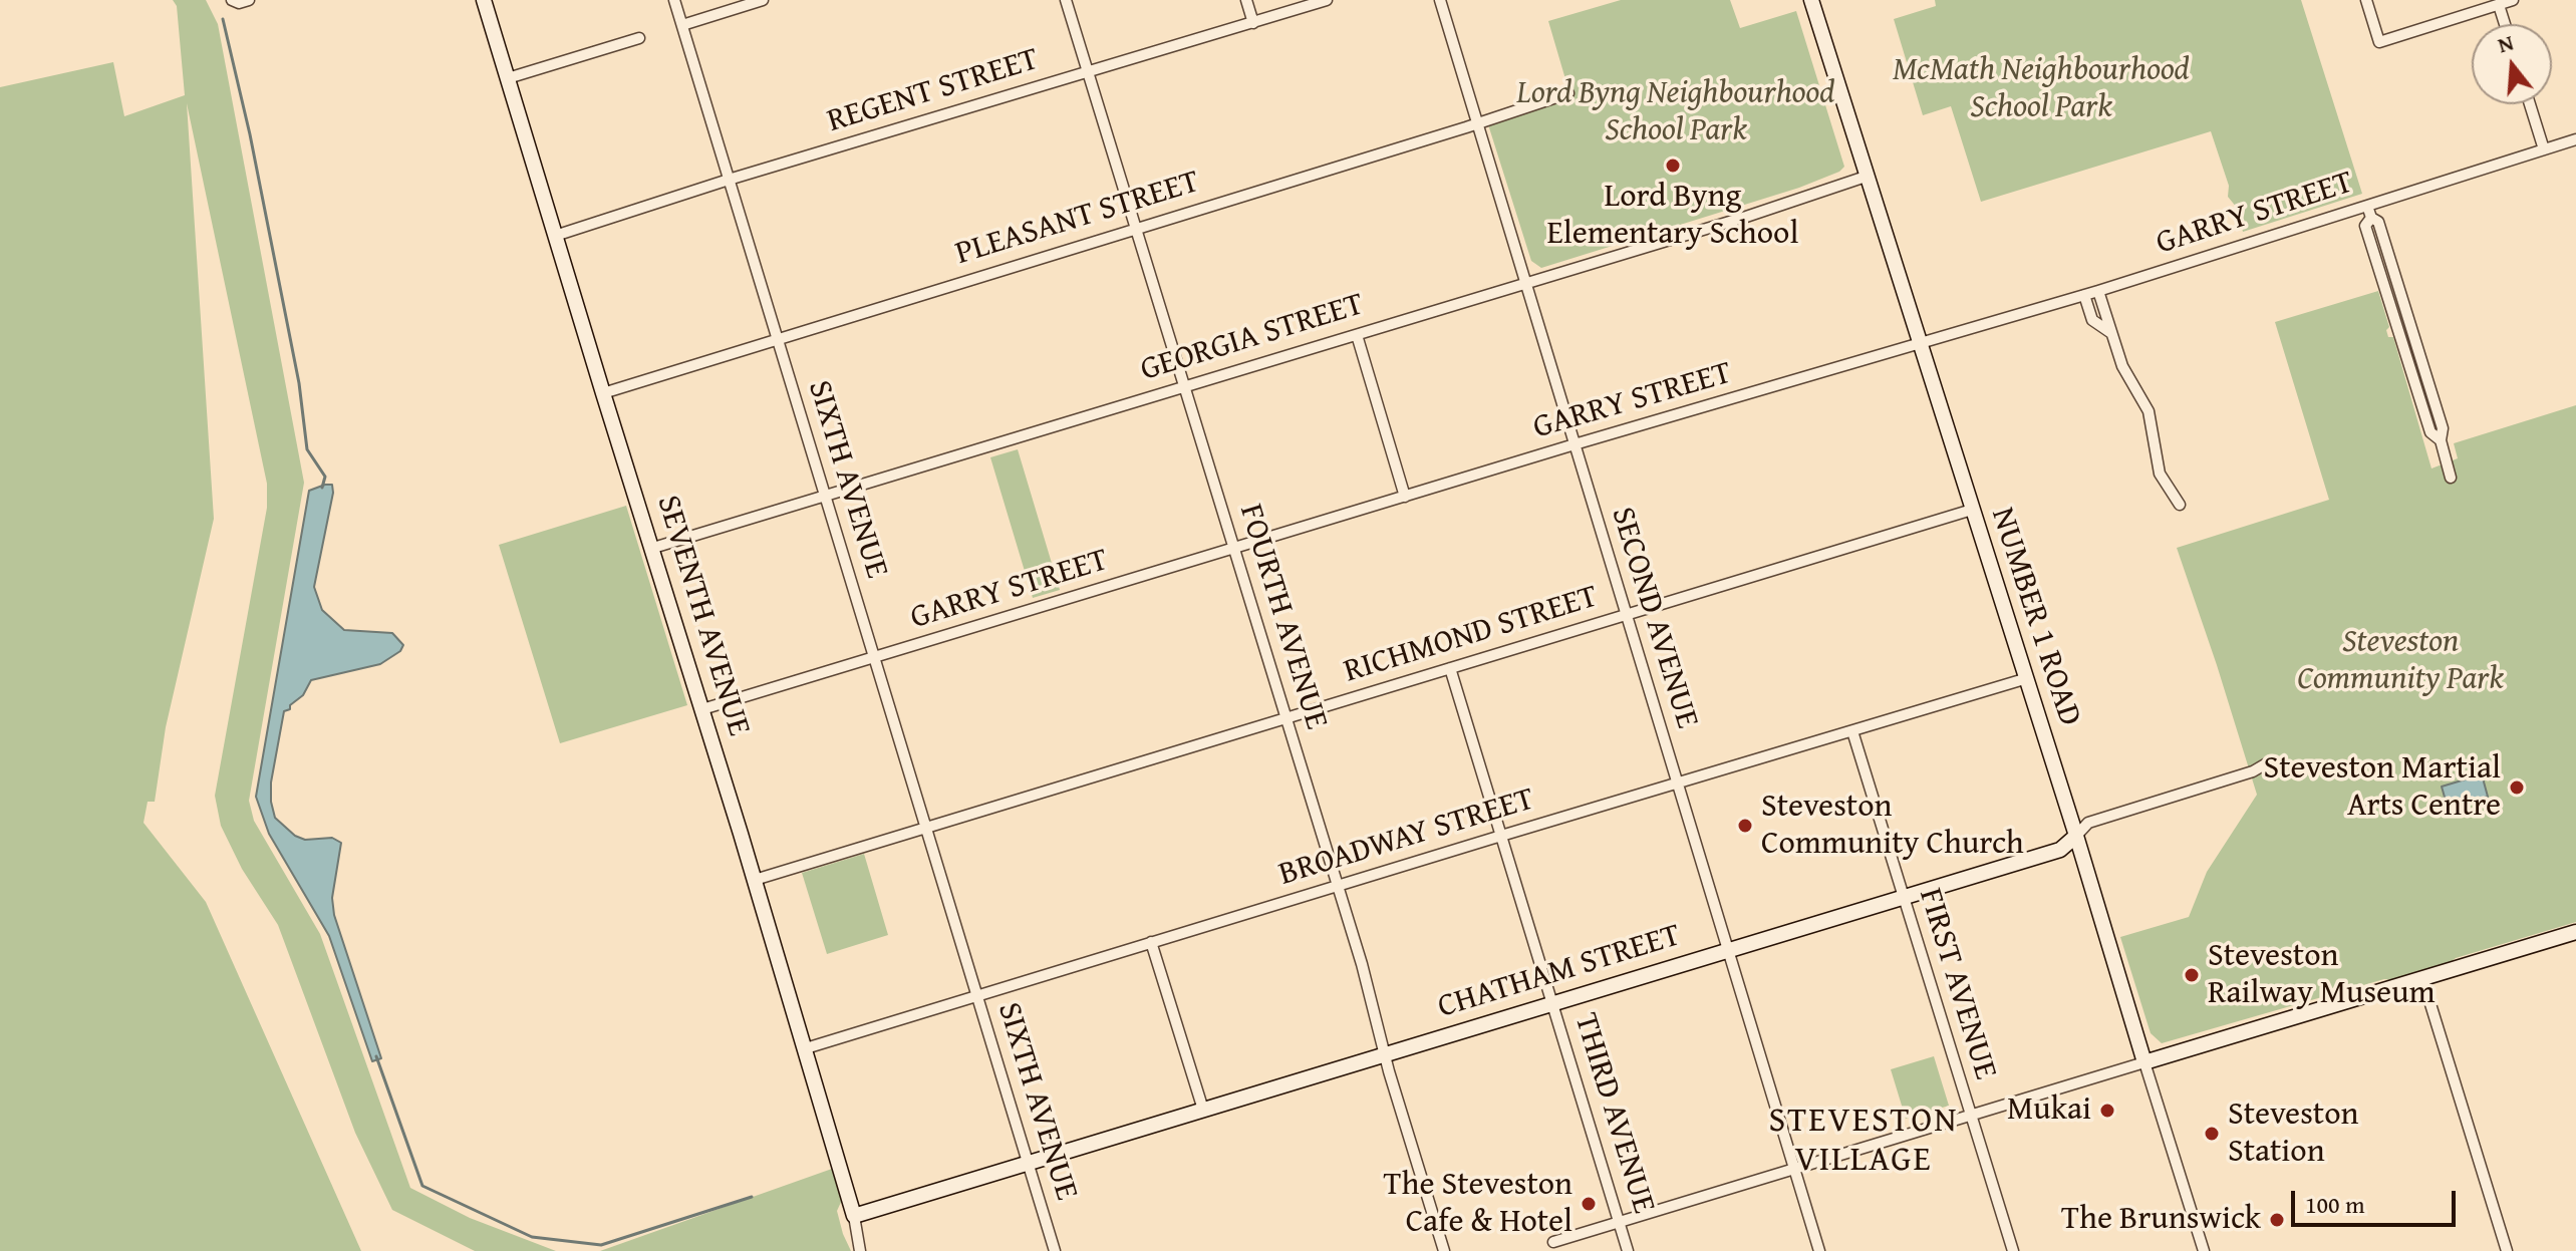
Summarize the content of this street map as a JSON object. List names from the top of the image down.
{
  "streets": {
    "street": [
      "REGENT STREET",
      "GARRY STREET",
      "PLEASANT STREET",
      "GEORGIA STREET",
      "SIXTH AVENUE",
      "SEVENTH AVENUE",
      "FOURTH AVENUE",
      "NUMBER 1 ROAD",
      "SECOND AVENUE",
      "RICHMOND STREET",
      "BROADWAY STREET",
      "CHATHAM STREET",
      "FIRST AVENUE",
      "THIRD AVENUE"
    ]
  },
  "crossings": [
    ["REGENT STREET", "SIXTH AVENUE"],
    ["REGENT STREET", "SEVENTH AVENUE"],
    ["REGENT STREET", "FOURTH AVENUE"],
    ["GARRY STREET", "SIXTH AVENUE"],
    ["GARRY STREET", "SEVENTH AVENUE"],
    ["GARRY STREET", "FOURTH AVENUE"],
    ["GARRY STREET", "NUMBER 1 ROAD"],
    ["GARRY STREET", "SECOND AVENUE"],
    ["PLEASANT STREET", "SIXTH AVENUE"],
    ["PLEASANT STREET", "SEVENTH AVENUE"],
    ["PLEASANT STREET", "FOURTH AVENUE"],
    ["PLEASANT STREET", "SECOND AVENUE"],
    ["GEORGIA STREET", "SIXTH AVENUE"],
    ["GEORGIA STREET", "SEVENTH AVENUE"],
    ["GEORGIA STREET", "FOURTH AVENUE"],
    ["GEORGIA STREET", "NUMBER 1 ROAD"],
    ["GEORGIA STREET", "SECOND AVENUE"],
    ["SIXTH AVENUE", "RICHMOND STREET"],
    ["SIXTH AVENUE", "BROADWAY STREET"],
    ["SIXTH AVENUE", "CHATHAM STREET"],
    ["SEVENTH AVENUE", "RICHMOND STREET"],
    ["SEVENTH AVENUE", "BROADWAY STREET"],
    ["SEVENTH AVENUE", "CHATHAM STREET"],
    ["FOURTH AVENUE", "RICHMOND STREET"],
    ["FOURTH AVENUE", "BROADWAY STREET"],
    ["FOURTH AVENUE", "CHATHAM STREET"],
    ["NUMBER 1 ROAD", "RICHMOND STREET"],
    ["NUMBER 1 ROAD", "BROADWAY STREET"],
    ["NUMBER 1 ROAD", "CHATHAM STREET"],
    ["SECOND AVENUE", "RICHMOND STREET"],
    ["SECOND AVENUE", "BROADWAY STREET"],
    ["SECOND AVENUE", "CHATHAM STREET"],
    ["RICHMOND STREET", "THIRD AVENUE"],
    ["BROADWAY STREET", "FIRST AVENUE"],
    ["BROADWAY STREET", "THIRD AVENUE"],
    ["CHATHAM STREET", "FIRST AVENUE"],
    ["CHATHAM STREET", "THIRD AVENUE"]
  ],
  "districts": ["STEVESTON VILLAGE"],
  "parks": ["McMath Neighbourhood School Park", "Lord Byng Neighbourhood School Park", "Steveston Community Park"],
  "places": [
    "Lord Byng Elementary School",
    "Steveston Martial Arts Centre",
    "Steveston Community Church",
    "Steveston Railway Museum",
    "Mukai",
    "Steveston Station",
    "The Steveston Cafe & Hotel",
    "The Brunswick"
  ],
  "scale_bar": "100 m",
  "north": "top"
}
